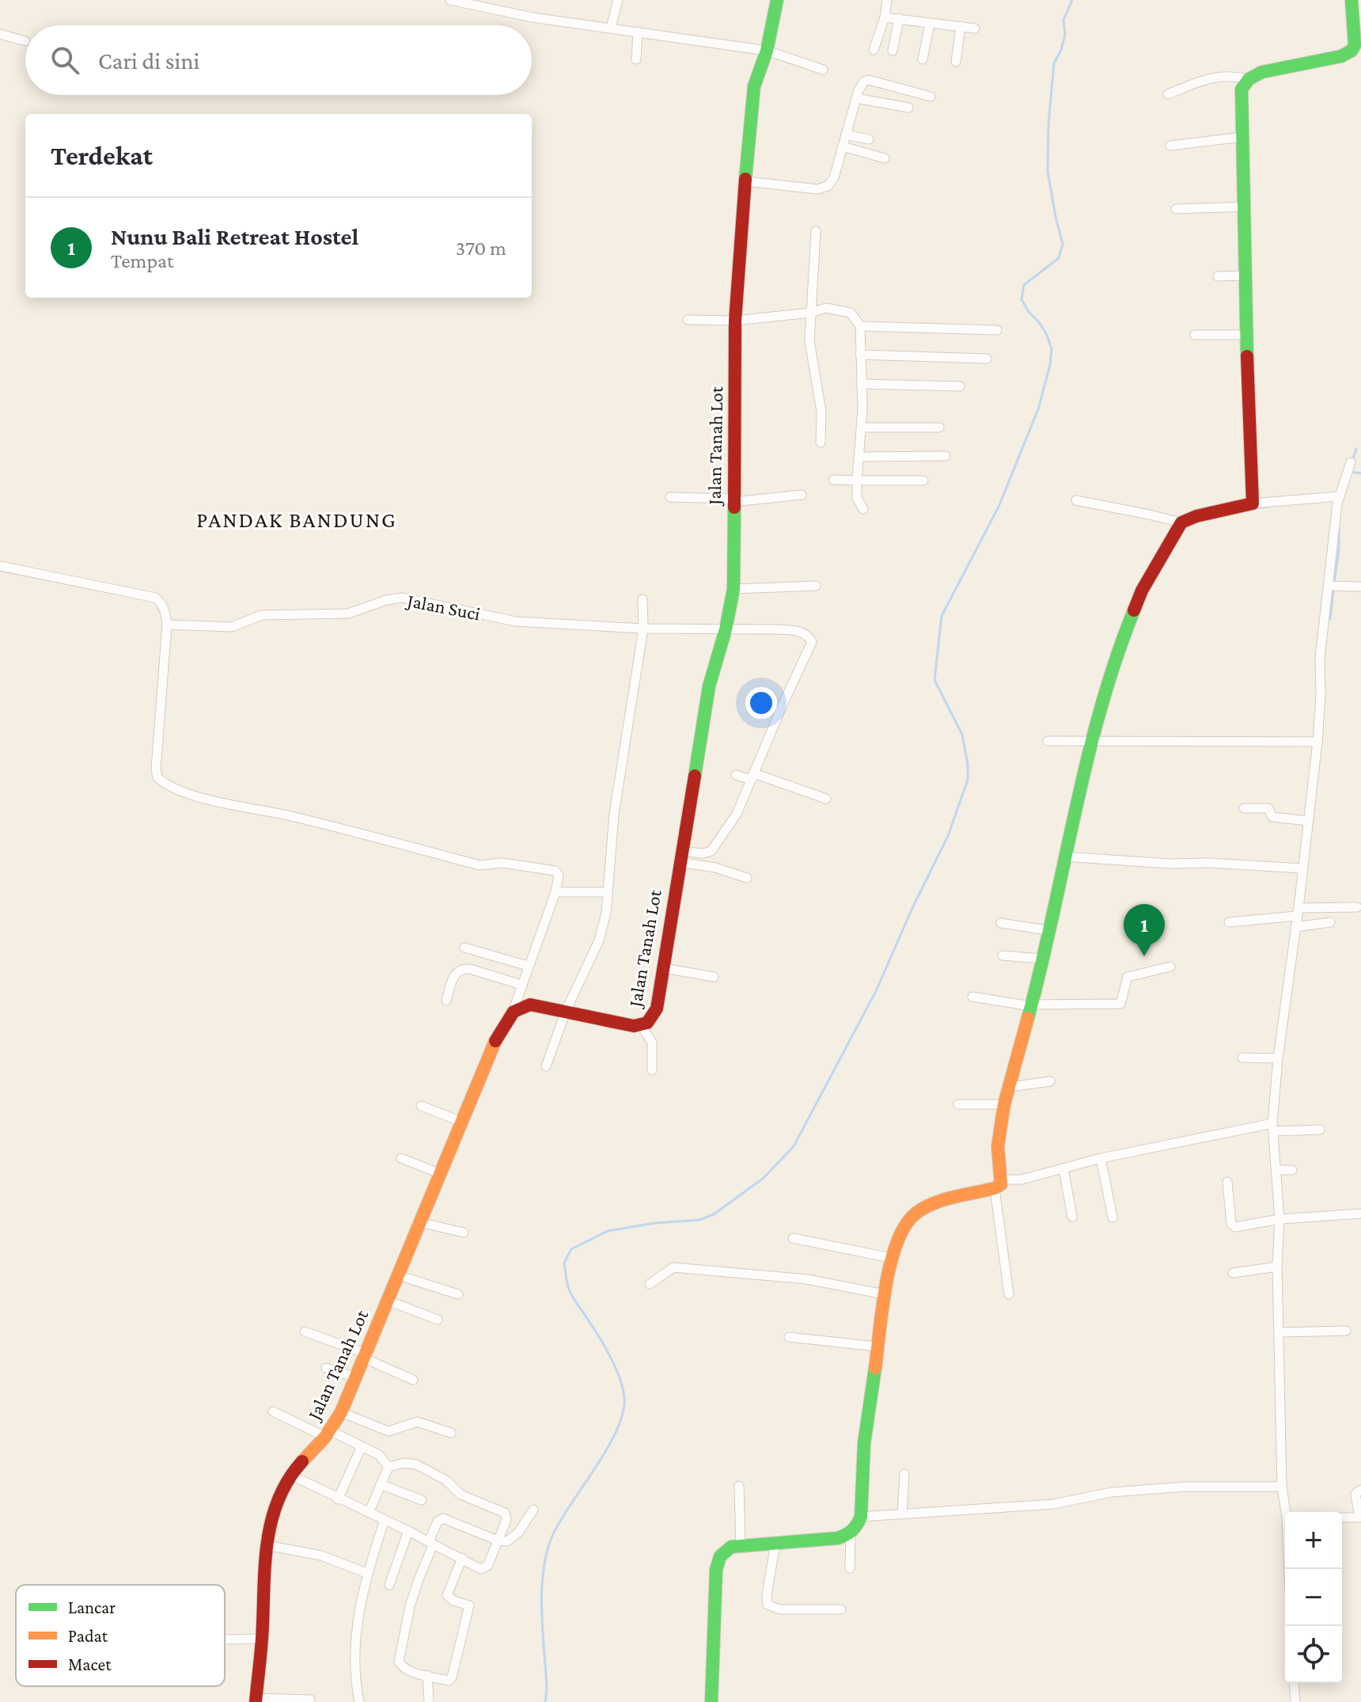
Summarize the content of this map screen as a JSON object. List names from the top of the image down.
{
  "streets": {
    "street": ["Jalan Tanah Lot", "Jalan Suci"]
  },
  "crossings": [
    ["Jalan Tanah Lot", "Jalan Suci"]
  ],
  "districts": ["PANDAK BANDUNG"],
  "legend": ["Lancar", "Padat", "Macet"],
  "page": {
    "search": "Cari di sini",
    "heading": "Terdekat",
    "list": [
      {
        "mark": "1",
        "name": "Nunu Bali Retreat Hostel",
        "note": "Tempat",
        "value": "370 m"
      }
    ],
    "pins": "1",
    "map_buttons": ["+", "−"]
  }
}
